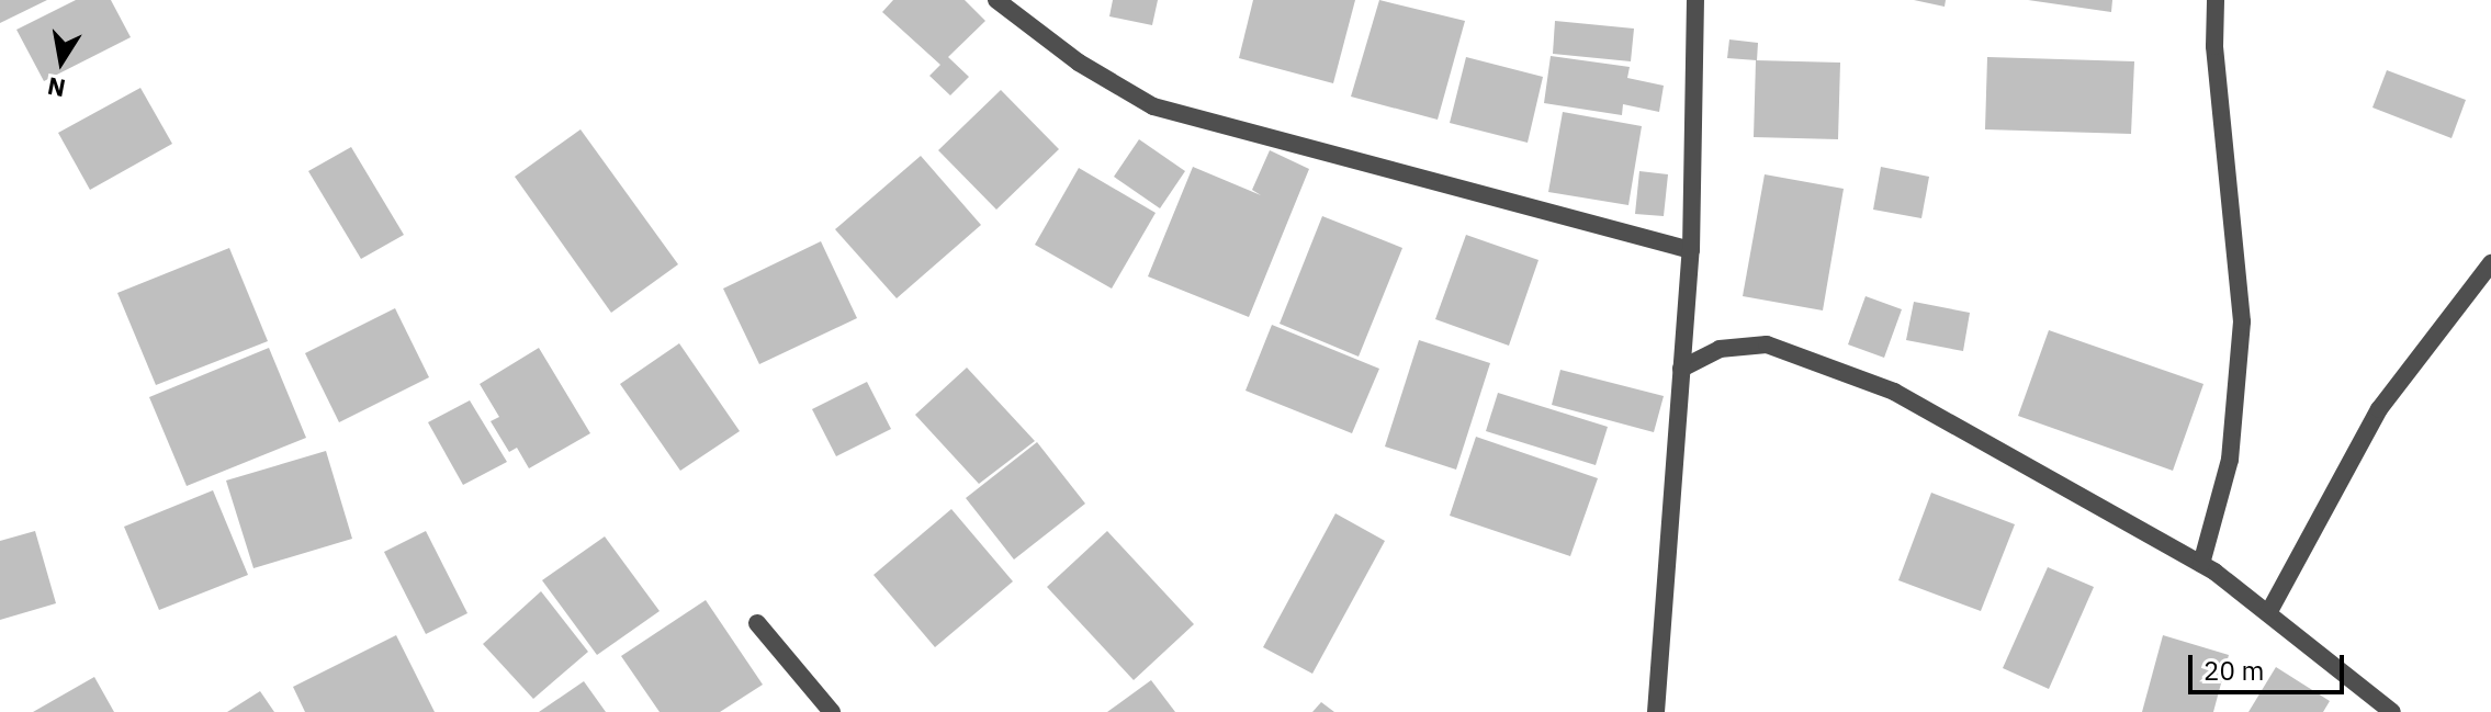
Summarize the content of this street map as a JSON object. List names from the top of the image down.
{
  "scale_bar": "20 m",
  "north": "bottom"
}
